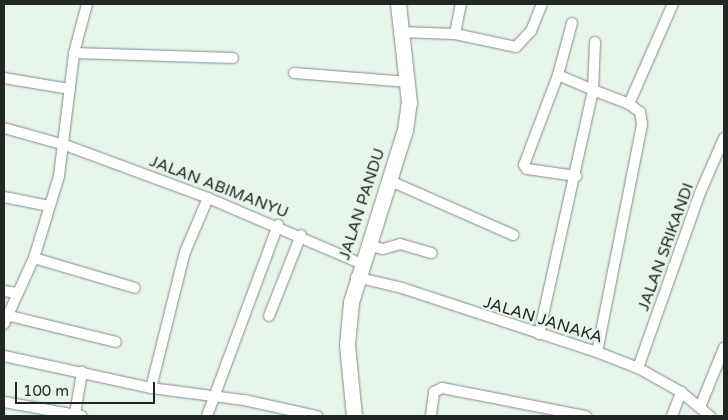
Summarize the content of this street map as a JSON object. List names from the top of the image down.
{
  "streets": {
    "street": [
      "JALAN ABIMANYU",
      "JALAN PANDU",
      "JALAN SRIKANDI",
      "JALAN JANAKA"
    ]
  },
  "crossings": [
    ["JALAN ABIMANYU", "JALAN PANDU"],
    ["JALAN ABIMANYU", "JALAN JANAKA"],
    ["JALAN PANDU", "JALAN JANAKA"],
    ["JALAN SRIKANDI", "JALAN JANAKA"]
  ],
  "scale_bar": "100 m"
}
